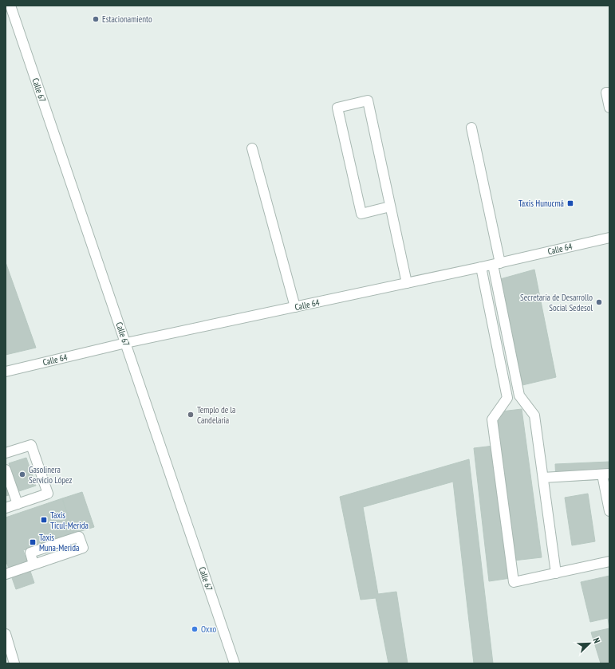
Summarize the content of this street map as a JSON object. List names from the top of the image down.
{
  "streets": {
    "street": ["Calle 67", "Calle 64"]
  },
  "crossings": [
    ["Calle 67", "Calle 64"]
  ],
  "places": {
    "other": [
      "Estacionamiento",
      "Secretaría de Desarrollo Social Sedesol",
      "Templo de la Candelaria",
      "Gasolinera Servicio López",
      "Oxxo"
    ],
    "transit": ["Taxis Hunucmá", "Taxis Ticul-Merida", "Taxis Muna-Merida"]
  },
  "north": "top right"
}
